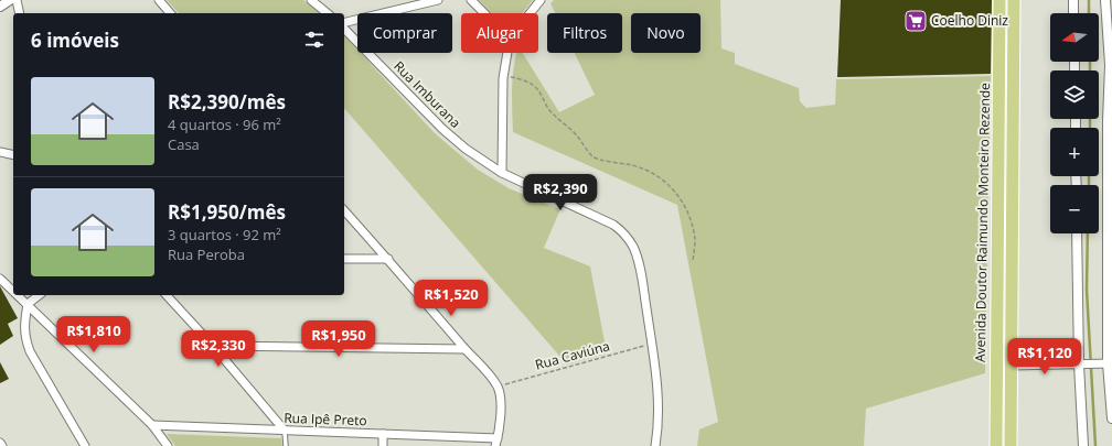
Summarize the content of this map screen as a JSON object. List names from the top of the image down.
{
  "streets": {
    "main road": ["Avenida Doutor Raimundo Monteiro Rezende"],
    "street": ["Rua Imburana", "Rua Ipê Preto"],
    "path": ["Rua Caviúna"]
  },
  "crossings": [
    ["Rua Imburana", "Rua Caviúna"]
  ],
  "places": {
    "supermarket": ["Coelho Diniz"]
  },
  "north": "left",
  "page": {
    "map_buttons": ["+", "−"],
    "chip": [
      "Comprar",
      "Alugar",
      "Filtros",
      "Novo"
    ],
    "heading": "6 imóveis",
    "list": [
      {
        "name": "R$2,390/mês",
        "note": "4 quartos · 96 m² · Casa"
      },
      {
        "name": "R$1,950/mês",
        "note": "3 quartos · 92 m² · Rua Peroba"
      }
    ],
    "price": [
      "R$2,390",
      "R$1,520",
      "R$1,810",
      "R$1,950",
      "R$2,330",
      "R$1,120"
    ]
  }
}
